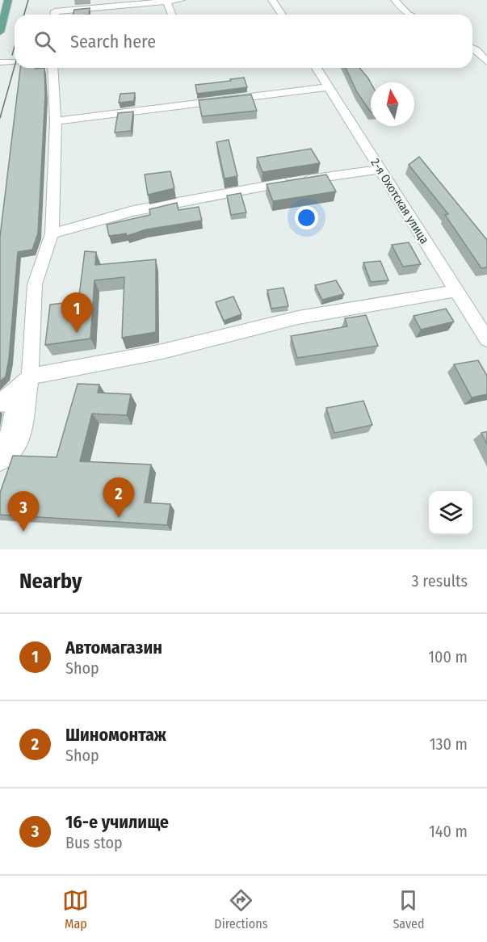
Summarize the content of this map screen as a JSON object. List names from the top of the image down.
{
  "streets": {
    "street": ["2-я Охотская улица"]
  },
  "north": "top",
  "page": {
    "search": "Search here",
    "pins": ["1", "2", "3"],
    "heading": ["Nearby", "3 results"],
    "list": [
      {
        "mark": "1",
        "name": "Автомагазин",
        "note": "Shop",
        "value": "100 m"
      },
      {
        "mark": "2",
        "name": "Шиномонтаж",
        "note": "Shop",
        "value": "130 m"
      },
      {
        "mark": "3",
        "name": "16-е училище",
        "note": "Bus stop",
        "value": "140 m"
      }
    ],
    "nav": ["Map", "Directions", "Saved"]
  }
}
